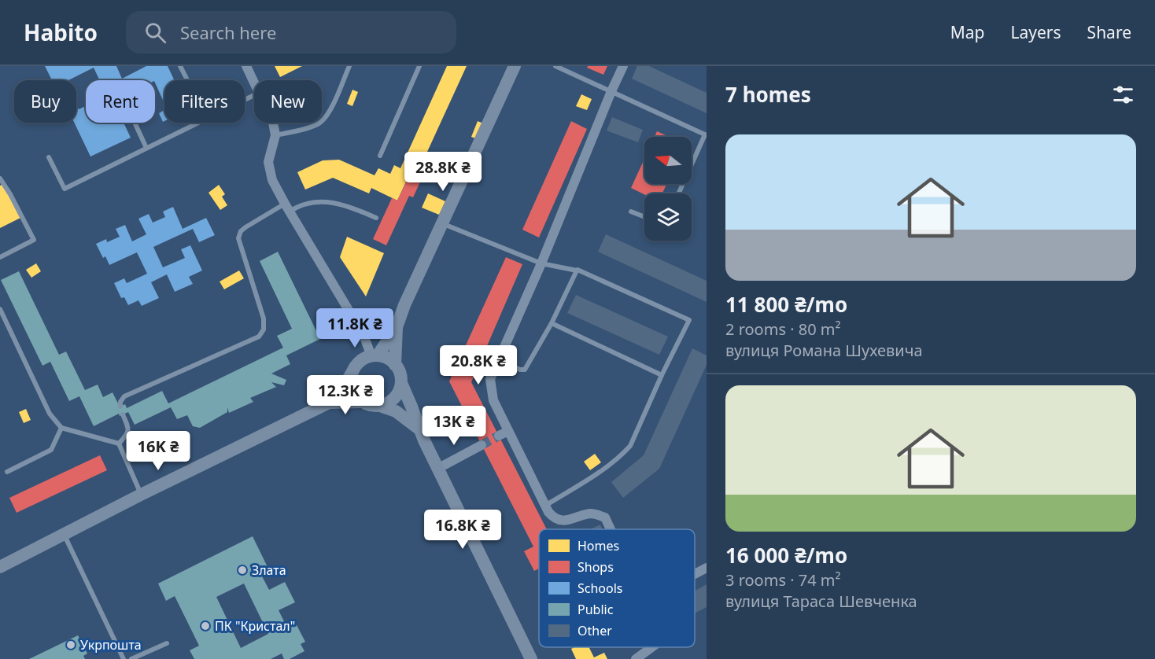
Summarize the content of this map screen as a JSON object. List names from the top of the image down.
{
  "places": ["Злата", "ПК \"Кристал\"", "Укрпошта"],
  "legend": [
    "Homes",
    "Shops",
    "Schools",
    "Public",
    "Other"
  ],
  "north": "left",
  "page": {
    "header": "Habito",
    "search": "Search here",
    "nav": ["Map", "Layers", "Share"],
    "heading": "7 homes",
    "chip": [
      "Buy",
      "Rent",
      "Filters",
      "New"
    ],
    "list": [
      {
        "name": "11 800 ₴/mo",
        "note": "2 rooms · 80 m² · вулиця Романа Шухевича"
      },
      {
        "name": "16 000 ₴/mo",
        "note": "3 rooms · 74 m² · вулиця Тараса Шевченка"
      }
    ],
    "price": [
      "28.8K ₴",
      "11.8K ₴",
      "20.8K ₴",
      "12.3K ₴",
      "13K ₴",
      "16K ₴",
      "16.8K ₴"
    ]
  }
}
